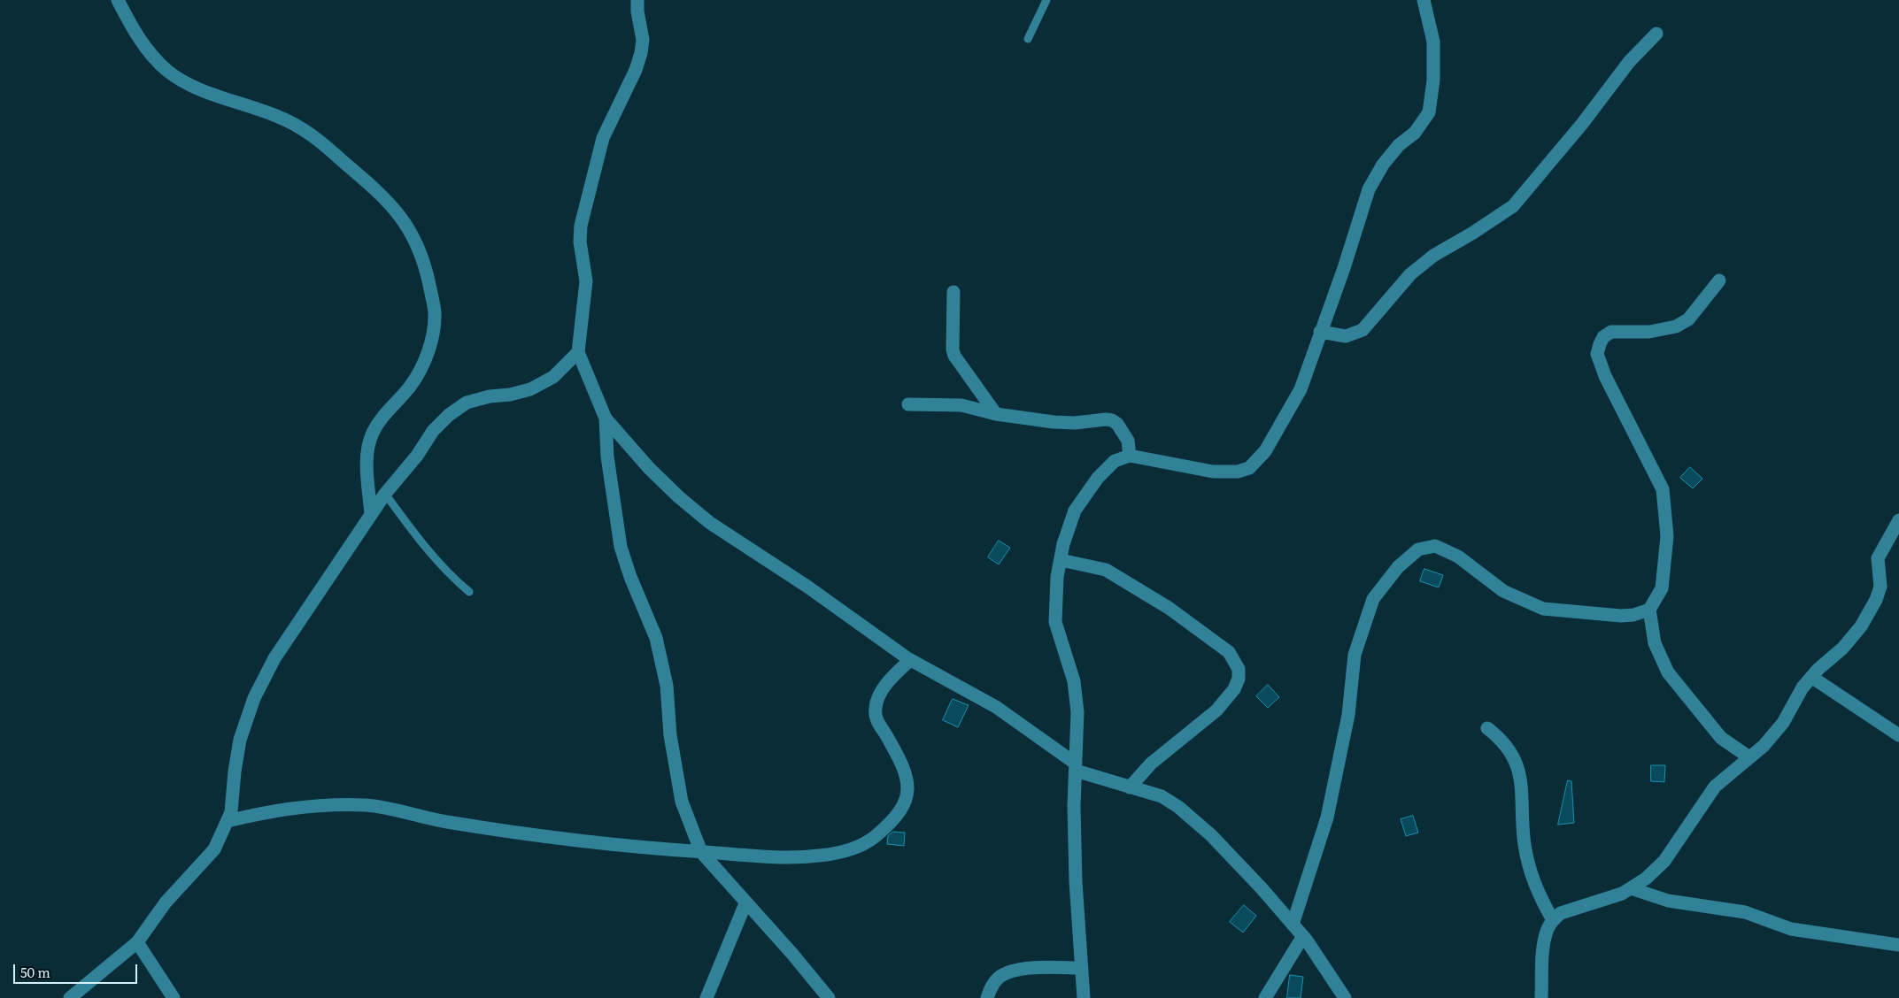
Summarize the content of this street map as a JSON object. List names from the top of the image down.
{
  "scale_bar": "50 m"
}
